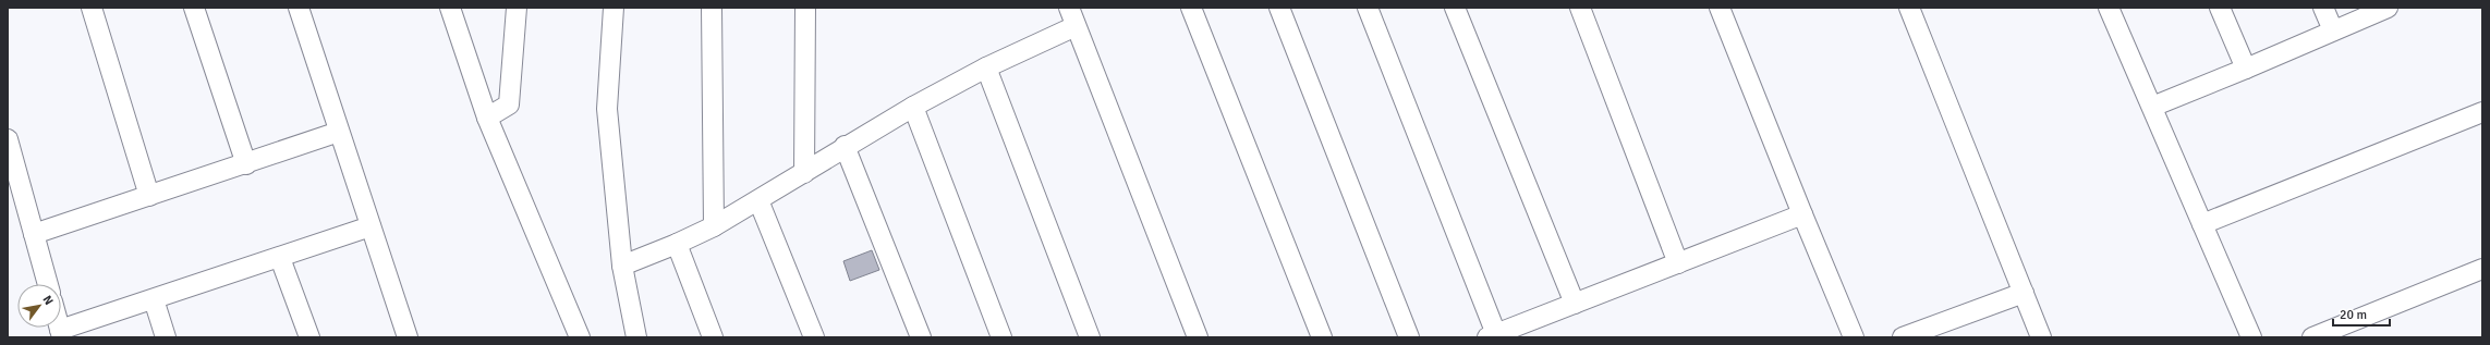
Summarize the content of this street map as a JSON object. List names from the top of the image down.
{
  "scale_bar": "20 m",
  "north": "top right"
}
